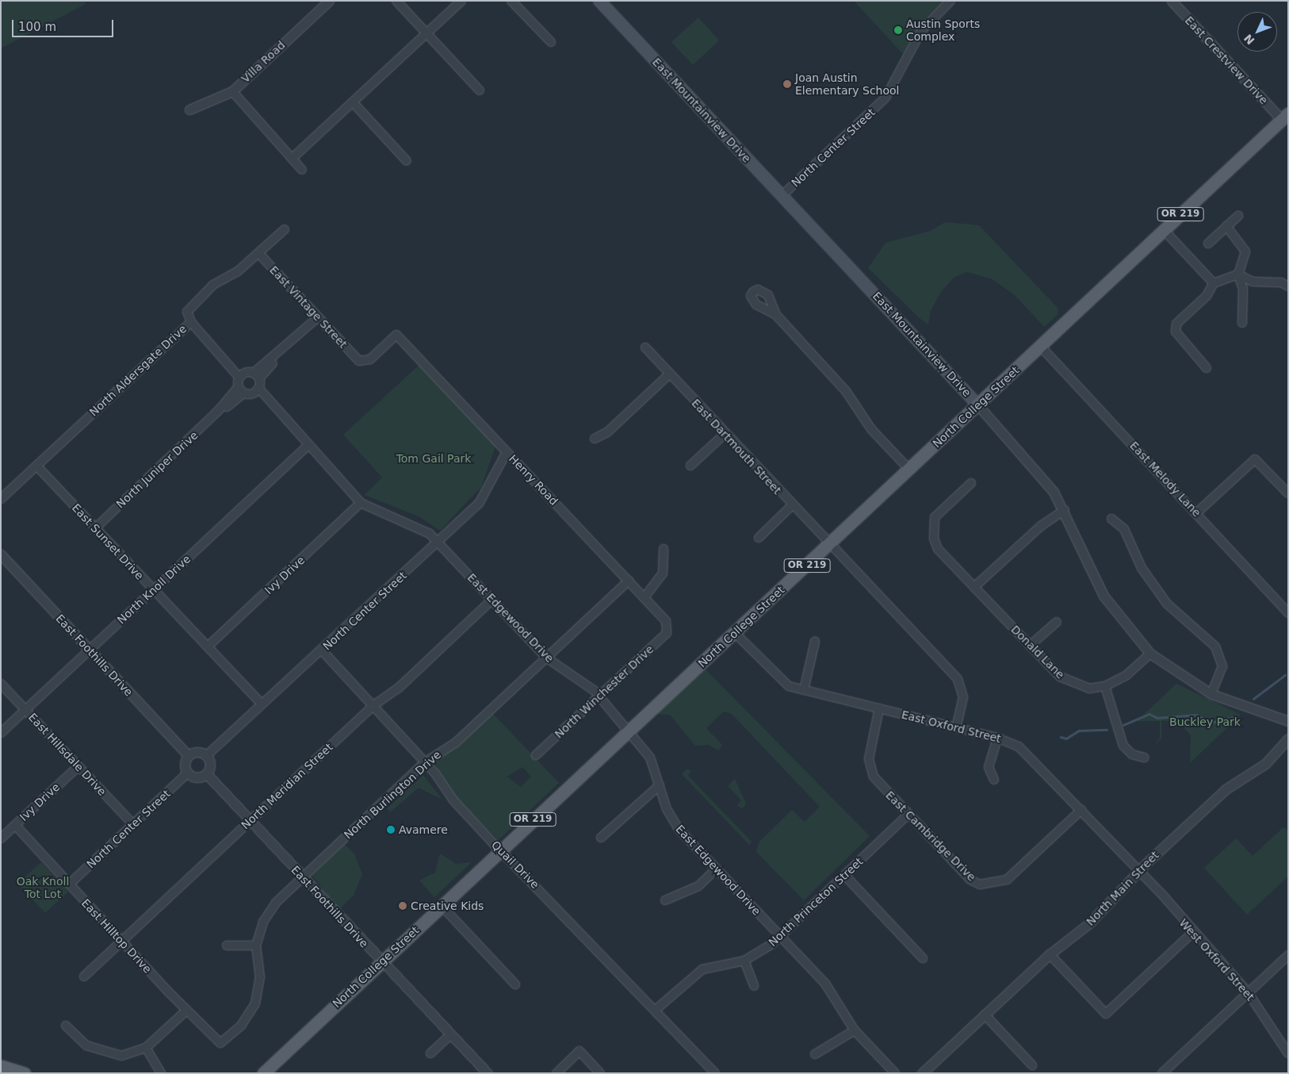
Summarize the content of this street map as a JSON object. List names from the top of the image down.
{
  "streets": {
    "main road": ["East Mountainview Drive", "OR 219", "North College Street"],
    "street": [
      "East Crestview Drive",
      "Villa Road",
      "North Center Street",
      "East Vintage Street",
      "North Aldersgate Drive",
      "East Dartmouth Street",
      "North Juniper Drive",
      "East Melody Lane",
      "Henry Road",
      "East Sunset Drive",
      "Ivy Drive",
      "North Knoll Drive",
      "East Edgewood Drive",
      "Donald Lane",
      "East Foothills Drive",
      "North Winchester Drive",
      "East Oxford Street",
      "East Hillsdale Drive",
      "North Meridian Street",
      "North Burlington Drive",
      "East Cambridge Drive",
      "Quail Drive",
      "North Main Street",
      "North Princeton Street",
      "East Hilltop Drive",
      "West Oxford Street"
    ]
  },
  "crossings": [
    ["East Crestview Drive", "North College Street"],
    ["East Mountainview Drive", "North Center Street"],
    ["East Mountainview Drive", "North College Street"],
    ["East Mountainview Drive", "Donald Lane"],
    ["North Center Street", "Henry Road"],
    ["North Center Street", "East Sunset Drive"],
    ["North Center Street", "East Edgewood Drive"],
    ["North Center Street", "East Foothills Drive"],
    ["North Center Street", "East Hillsdale Drive"],
    ["North Center Street", "Quail Drive"],
    ["North Center Street", "East Hilltop Drive"],
    ["East Vintage Street", "North Aldersgate Drive"],
    ["East Vintage Street", "Henry Road"],
    ["North Aldersgate Drive", "East Sunset Drive"],
    ["North College Street", "East Dartmouth Street"],
    ["North College Street", "East Melody Lane"],
    ["North College Street", "East Edgewood Drive"],
    ["North College Street", "East Foothills Drive"],
    ["North College Street", "East Oxford Street"],
    ["North College Street", "Quail Drive"],
    ["East Dartmouth Street", "East Oxford Street"],
    ["North Juniper Drive", "East Sunset Drive"],
    ["Henry Road", "North Winchester Drive"],
    ["Henry Road", "North Burlington Drive"],
    ["East Sunset Drive", "Ivy Drive"],
    ["East Sunset Drive", "North Knoll Drive"],
    ["Ivy Drive", "East Edgewood Drive"],
    ["Ivy Drive", "East Hillsdale Drive"],
    ["Ivy Drive", "East Hilltop Drive"],
    ["North Knoll Drive", "East Edgewood Drive"],
    ["North Knoll Drive", "East Foothills Drive"],
    ["North Knoll Drive", "East Hillsdale Drive"],
    ["East Edgewood Drive", "North Winchester Drive"],
    ["East Edgewood Drive", "North Meridian Street"],
    ["East Edgewood Drive", "North Burlington Drive"],
    ["East Edgewood Drive", "North Princeton Street"],
    ["East Foothills Drive", "North Meridian Street"],
    ["East Foothills Drive", "North Burlington Drive"],
    ["East Oxford Street", "East Cambridge Drive"],
    ["East Oxford Street", "North Main Street"],
    ["East Oxford Street", "West Oxford Street"],
    ["North Meridian Street", "Quail Drive"],
    ["North Meridian Street", "East Hilltop Drive"],
    ["North Burlington Drive", "Quail Drive"],
    ["North Burlington Drive", "East Hilltop Drive"],
    ["East Cambridge Drive", "North Princeton Street"],
    ["Quail Drive", "North Princeton Street"],
    ["North Main Street", "West Oxford Street"]
  ],
  "parks": ["Tom Gail Park", "Buckley Park", "Oak Knoll Tot Lot"],
  "places": [
    "Austin Sports Complex",
    "Joan Austin Elementary School",
    "Avamere",
    "Creative Kids"
  ],
  "scale_bar": "100 m",
  "north": "bottom left"
}
